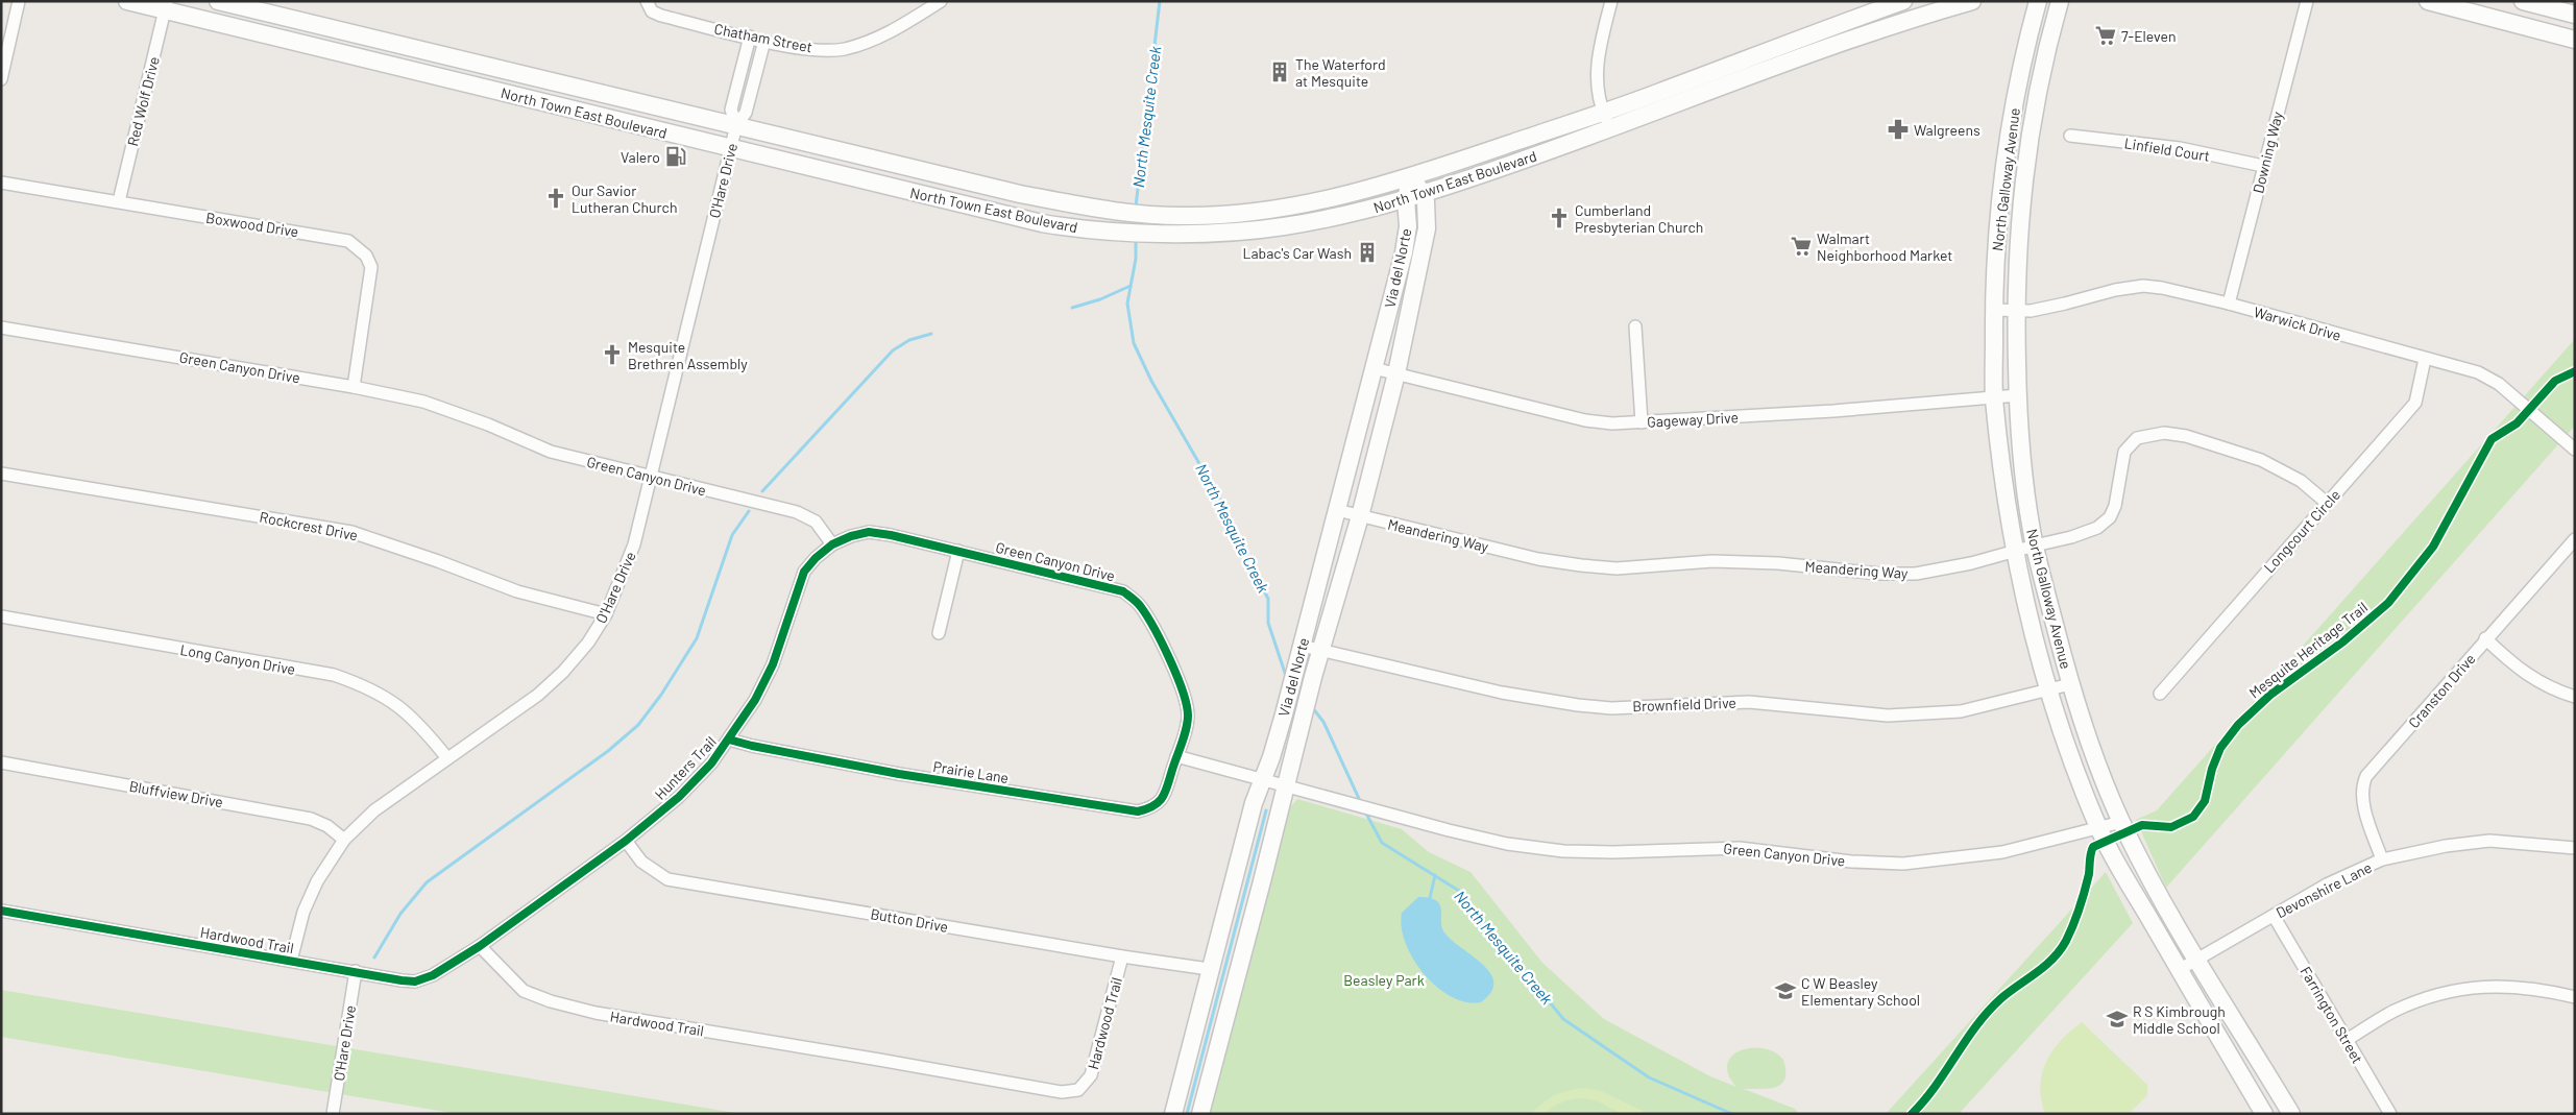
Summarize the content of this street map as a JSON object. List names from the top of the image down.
{
  "streets": {
    "main road": ["North Town East Boulevard", "North Galloway Avenue", "Via del Norte"],
    "street": [
      "Chatham Street",
      "Red Wolf Drive",
      "Linfield Court",
      "Downing Way",
      "O'Hare Drive",
      "Boxwood Drive",
      "Warwick Drive",
      "Green Canyon Drive",
      "Gageway Drive",
      "Rockcrest Drive",
      "Longcourt Circle",
      "Meandering Way",
      "Long Canyon Drive",
      "Cranston Drive",
      "Brownfield Drive",
      "Hunters Trail",
      "Prairie Lane",
      "Bluffview Drive",
      "Devonshire Lane",
      "Button Drive",
      "Hardwood Trail",
      "Farrington Street"
    ],
    "cycle path": ["Mesquite Heritage Trail"]
  },
  "crossings": [
    ["Red Wolf Drive", "North Town East Boulevard"],
    ["Red Wolf Drive", "Boxwood Drive"],
    ["North Town East Boulevard", "O'Hare Drive"],
    ["North Town East Boulevard", "Via del Norte"],
    ["Linfield Court", "Downing Way"],
    ["Downing Way", "Warwick Drive"],
    ["North Galloway Avenue", "Warwick Drive"],
    ["North Galloway Avenue", "Green Canyon Drive"],
    ["North Galloway Avenue", "Gageway Drive"],
    ["North Galloway Avenue", "Meandering Way"],
    ["North Galloway Avenue", "Brownfield Drive"],
    ["North Galloway Avenue", "Devonshire Lane"],
    ["O'Hare Drive", "Green Canyon Drive"],
    ["O'Hare Drive", "Rockcrest Drive"],
    ["O'Hare Drive", "Long Canyon Drive"],
    ["O'Hare Drive", "Bluffview Drive"],
    ["O'Hare Drive", "Hardwood Trail"],
    ["Boxwood Drive", "Green Canyon Drive"],
    ["Via del Norte", "Green Canyon Drive"],
    ["Via del Norte", "Gageway Drive"],
    ["Via del Norte", "Meandering Way"],
    ["Via del Norte", "Brownfield Drive"],
    ["Via del Norte", "Button Drive"],
    ["Warwick Drive", "Longcourt Circle"],
    ["Green Canyon Drive", "Hunters Trail"],
    ["Green Canyon Drive", "Prairie Lane"],
    ["Longcourt Circle", "Meandering Way"],
    ["Cranston Drive", "Devonshire Lane"],
    ["Hunters Trail", "Prairie Lane"],
    ["Hunters Trail", "Button Drive"],
    ["Hunters Trail", "Hardwood Trail"],
    ["Devonshire Lane", "Farrington Street"],
    ["Button Drive", "Hardwood Trail"]
  ],
  "water": ["North Mesquite Creek"],
  "parks": ["Beasley Park"],
  "places": {
    "supermarket": ["7-Eleven", "Walmart Neighborhood Market"],
    "building": ["The Waterford at Mesquite", "Labac's Car Wash"],
    "pharmacy": ["Walgreens"],
    "fuel station": ["Valero"],
    "church": ["Our Savior Lutheran Church", "Cumberland Presbyterian Church", "Mesquite Brethren Assembly"],
    "school or university": ["C W Beasley Elementary School", "R S Kimbrough Middle School"]
  }
}
